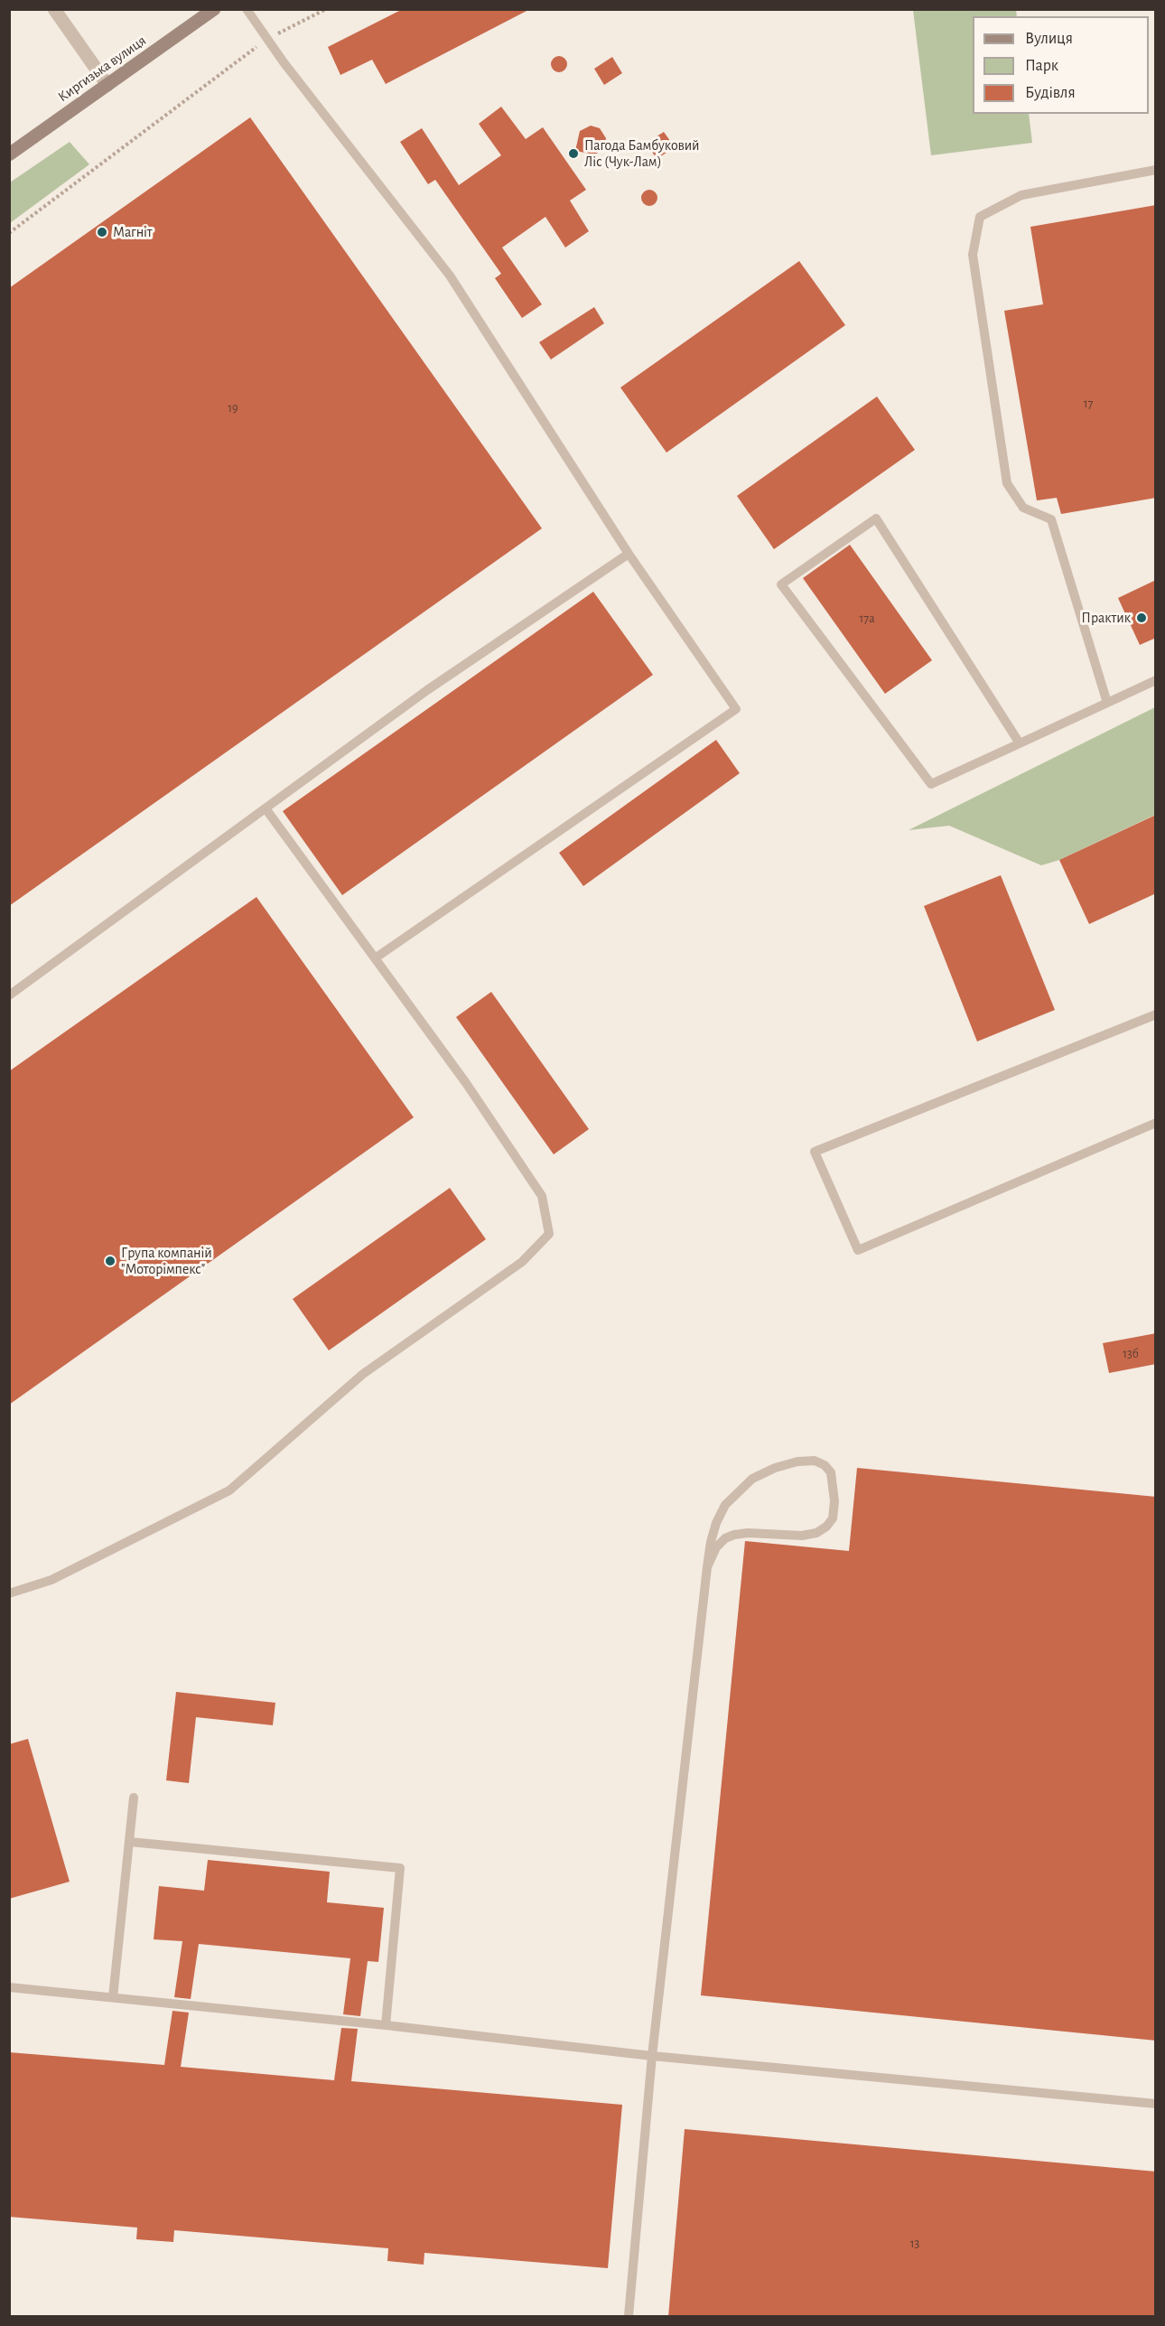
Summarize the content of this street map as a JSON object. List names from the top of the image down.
{
  "streets": {
    "street": ["Киргизька вулиця"]
  },
  "places": [
    "Пагода Бамбуковий Ліс (Чук-Лам)",
    "Магніт",
    "Практик",
    "Група компаній \"Моторімпекс\""
  ],
  "house_numbers": [
    "17",
    "19",
    "17а",
    "13б",
    "13"
  ],
  "legend": ["Вулиця", "Парк", "Будівля"]
}
